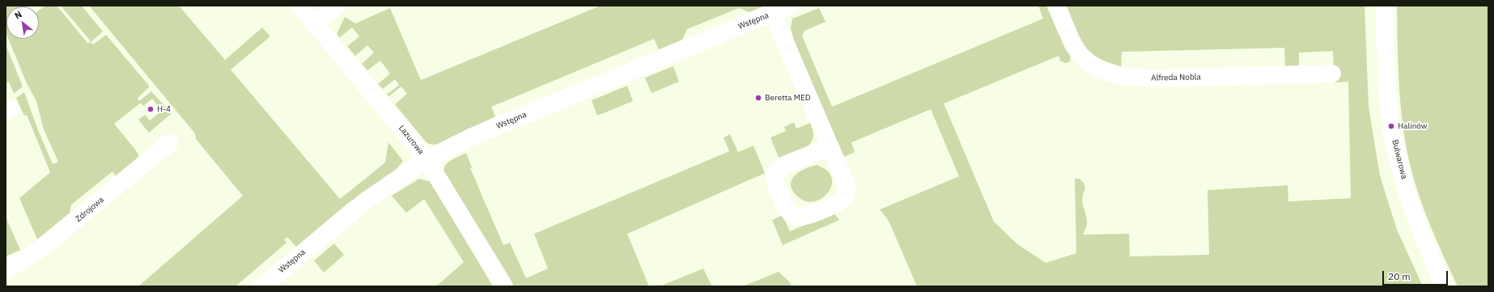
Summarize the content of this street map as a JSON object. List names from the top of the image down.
{
  "streets": {
    "street": [
      "Wstępna",
      "Alfreda Nobla",
      "Lazurowa",
      "Bulwarowa",
      "Zdrojowa"
    ]
  },
  "crossings": [
    ["Wstępna", "Lazurowa"]
  ],
  "places": ["Beretta MED", "H-4", "Halinów"],
  "scale_bar": "20 m",
  "north": "top left"
}
